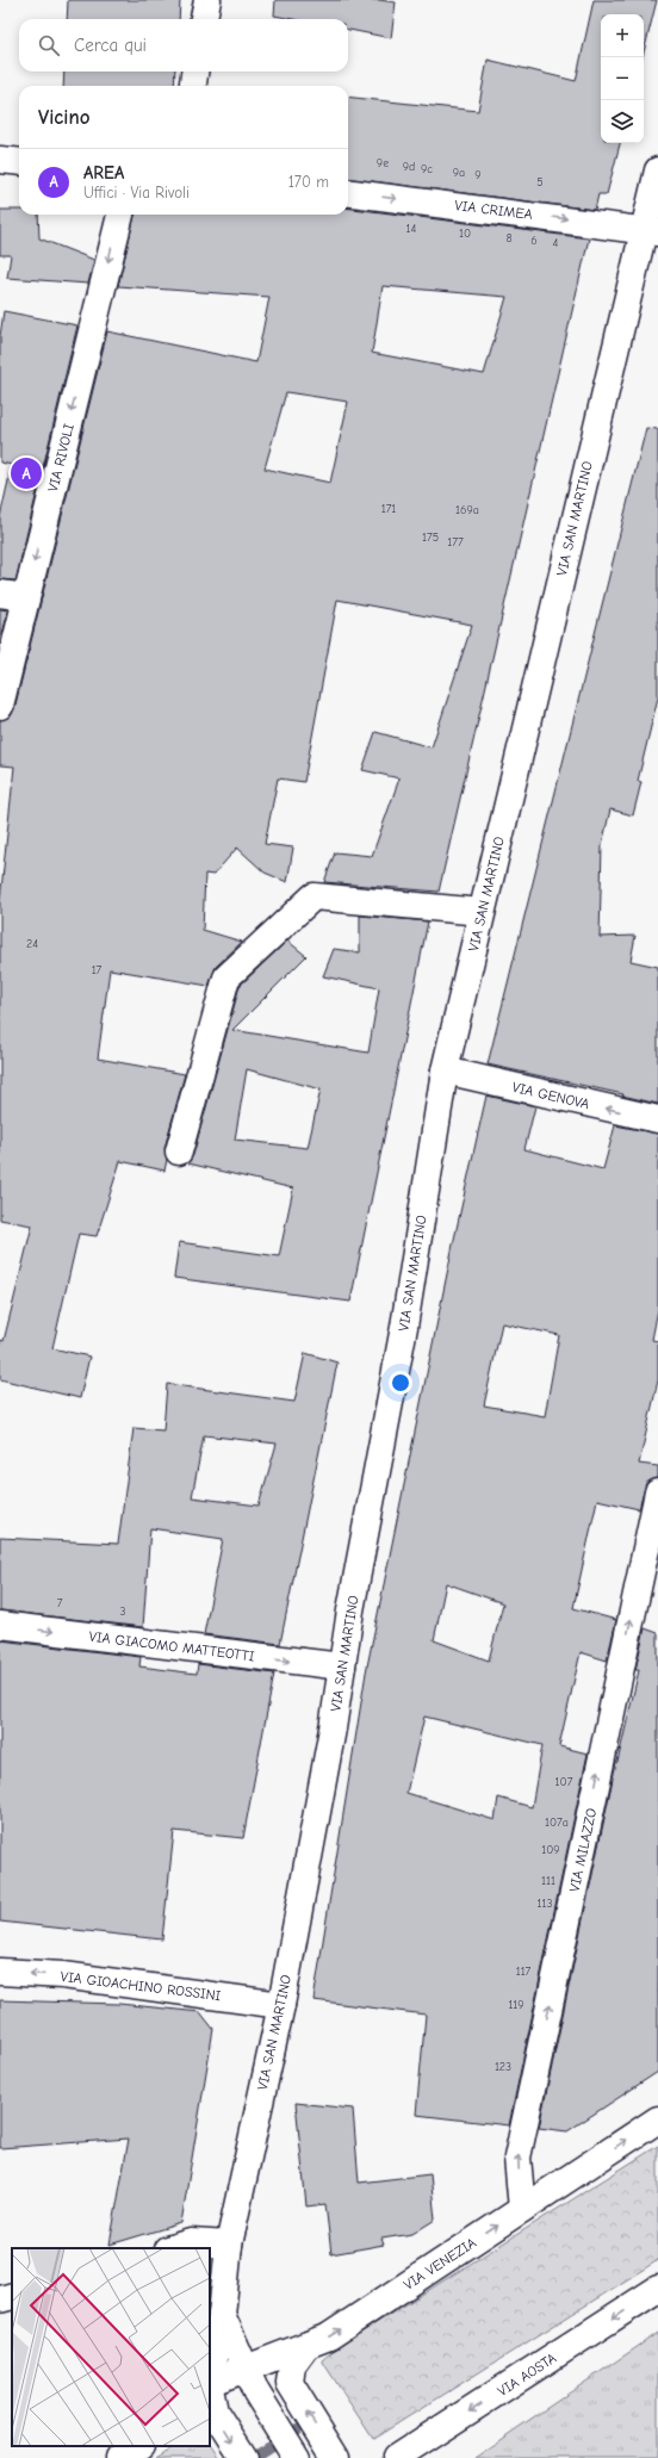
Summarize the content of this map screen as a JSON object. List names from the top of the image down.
{
  "streets": {
    "street": [
      "VIA CRIMEA",
      "VIA RIVOLI",
      "VIA SAN MARTINO",
      "VIA GENOVA",
      "VIA GIACOMO MATTEOTTI",
      "VIA MILAZZO",
      "VIA GIOACHINO ROSSINI",
      "VIA VENEZIA",
      "VIA AOSTA"
    ]
  },
  "crossings": [
    ["VIA CRIMEA", "VIA SAN MARTINO"],
    ["VIA SAN MARTINO", "VIA GENOVA"],
    ["VIA SAN MARTINO", "VIA GIACOMO MATTEOTTI"],
    ["VIA SAN MARTINO", "VIA GIOACHINO ROSSINI"],
    ["VIA MILAZZO", "VIA VENEZIA"]
  ],
  "one_way": [
    "VIA CRIMEA",
    "VIA RIVOLI",
    "VIA GENOVA",
    "VIA GIACOMO MATTEOTTI",
    "VIA MILAZZO",
    "VIA GIOACHINO ROSSINI",
    "VIA VENEZIA",
    "VIA AOSTA"
  ],
  "house_numbers": [
    "9e",
    "9d",
    "9c",
    "9a",
    "9",
    "5",
    "14",
    "10",
    "8",
    "6",
    "4",
    "171",
    "169a",
    "175",
    "177",
    "24",
    "17",
    "7",
    "3",
    "107",
    "107a",
    "109",
    "111",
    "113",
    "117",
    "119",
    "123"
  ],
  "page": {
    "map_buttons": ["+", "−"],
    "search": "Cerca qui",
    "heading": "Vicino",
    "list": [
      {
        "mark": "A",
        "name": "AREA",
        "note": "Uffici · Via Rivoli",
        "value": "170 m"
      }
    ],
    "pins": "A"
  }
}
